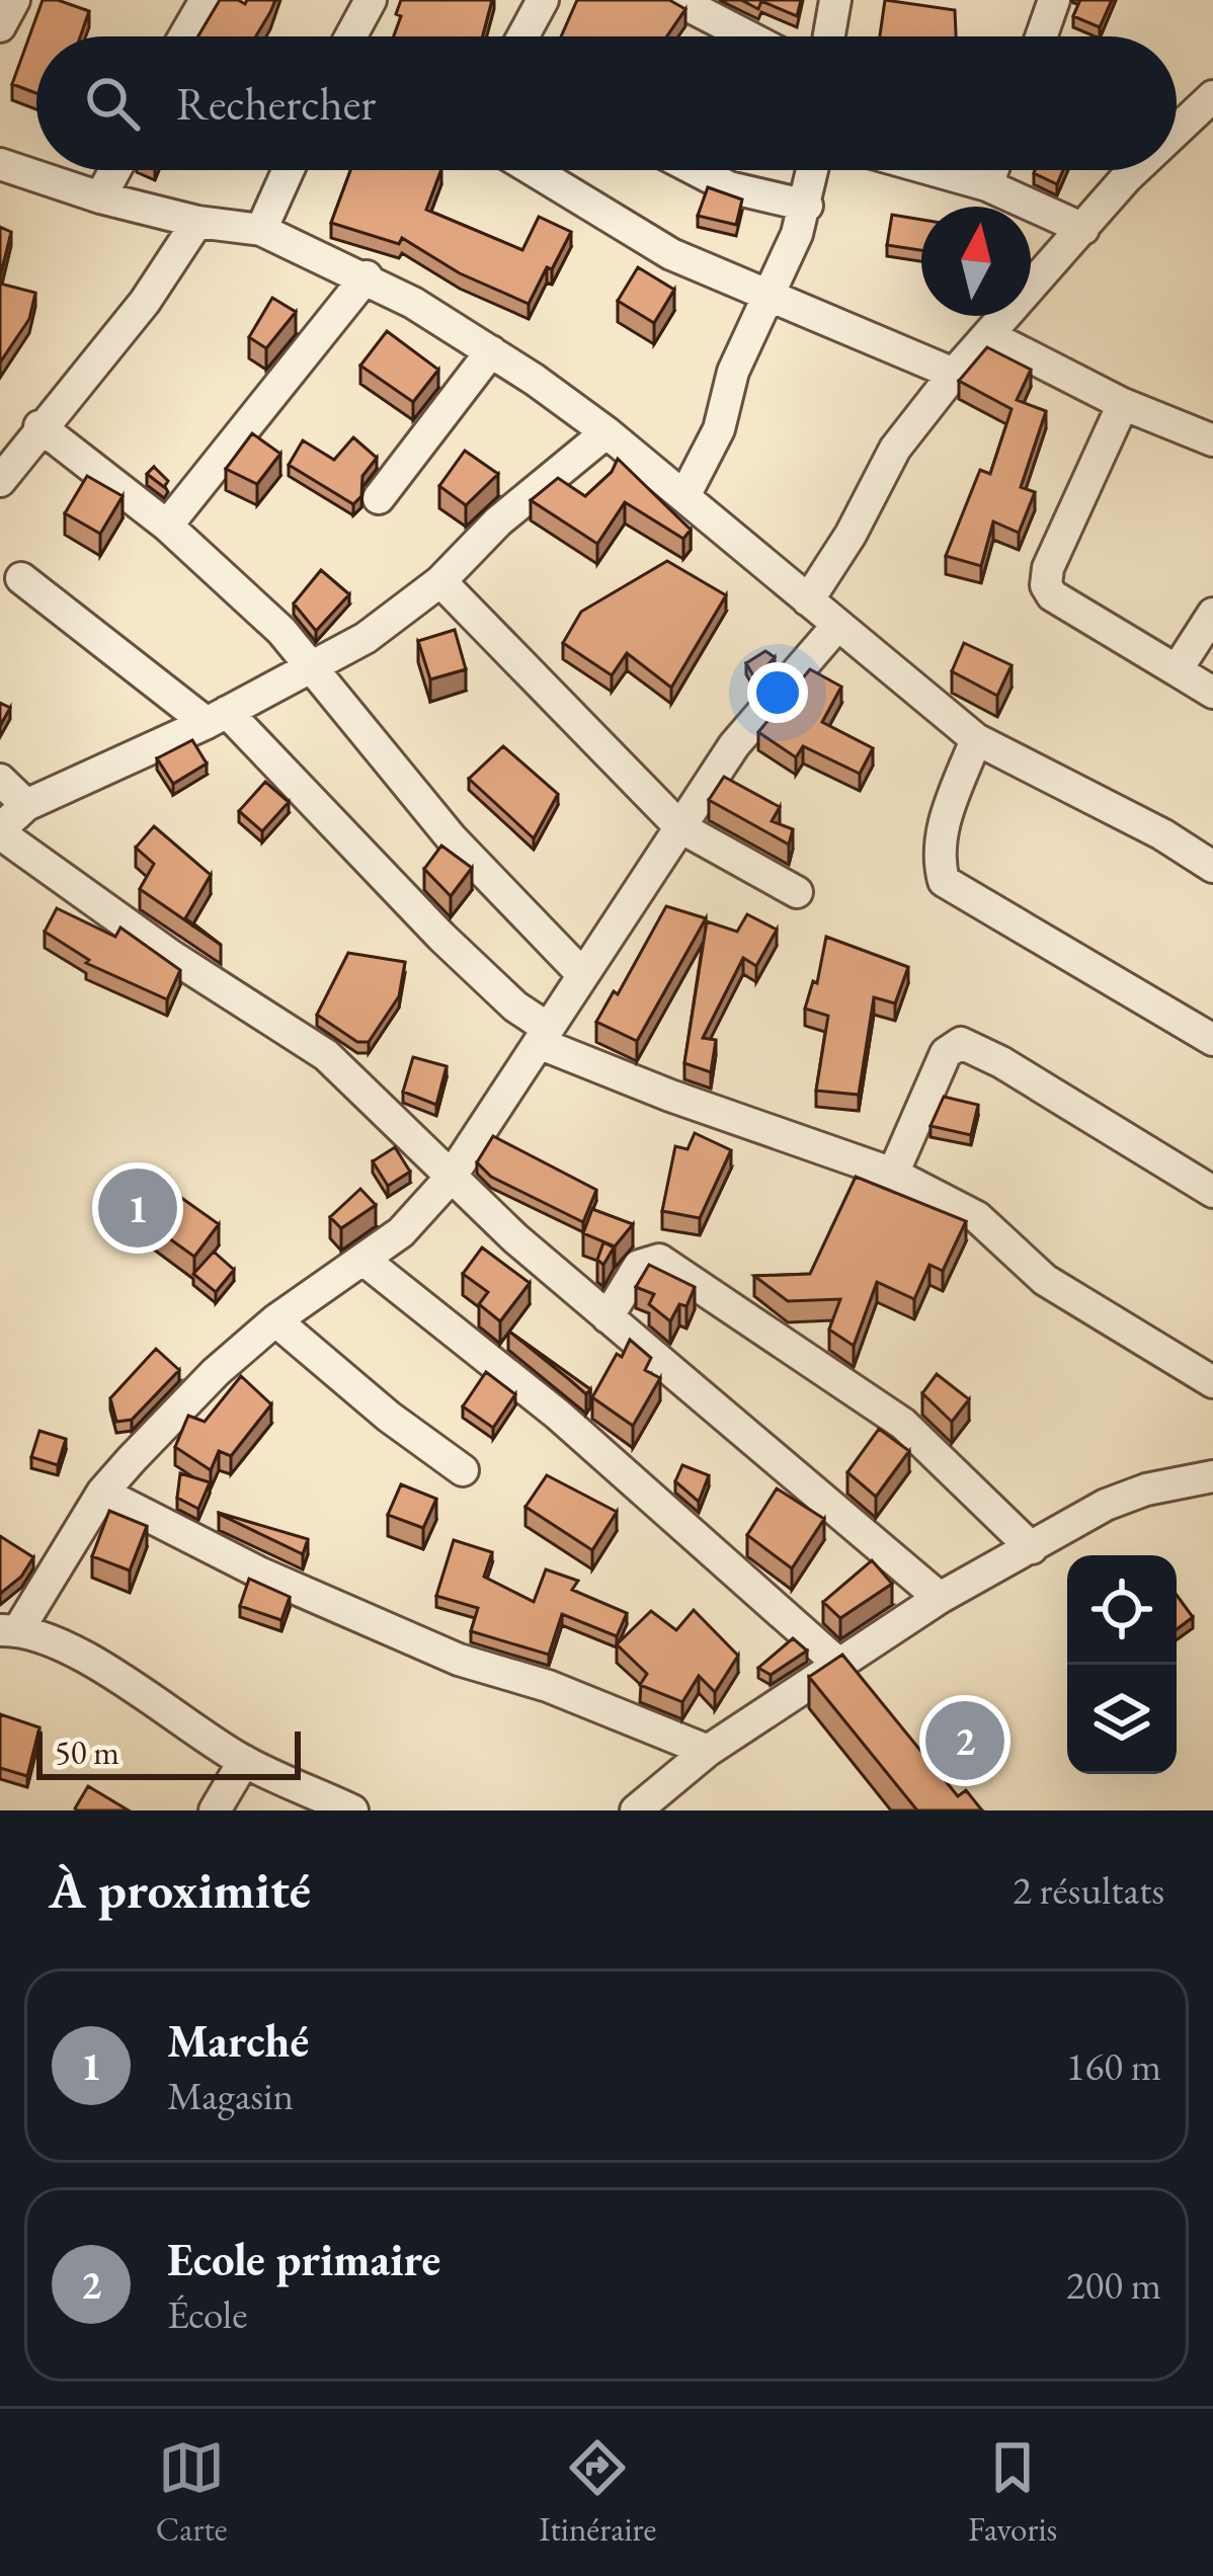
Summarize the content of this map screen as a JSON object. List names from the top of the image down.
{
  "scale_bar": "50 m",
  "north": "top",
  "page": {
    "search": "Rechercher",
    "pins": ["1", "2"],
    "scale": "50 m",
    "heading": ["À proximité", "2 résultats"],
    "list": [
      {
        "mark": "1",
        "name": "Marché",
        "note": "Magasin",
        "value": "160 m"
      },
      {
        "mark": "2",
        "name": "Ecole primaire",
        "note": "École",
        "value": "200 m"
      }
    ],
    "nav": ["Carte", "Itinéraire", "Favoris"]
  }
}
